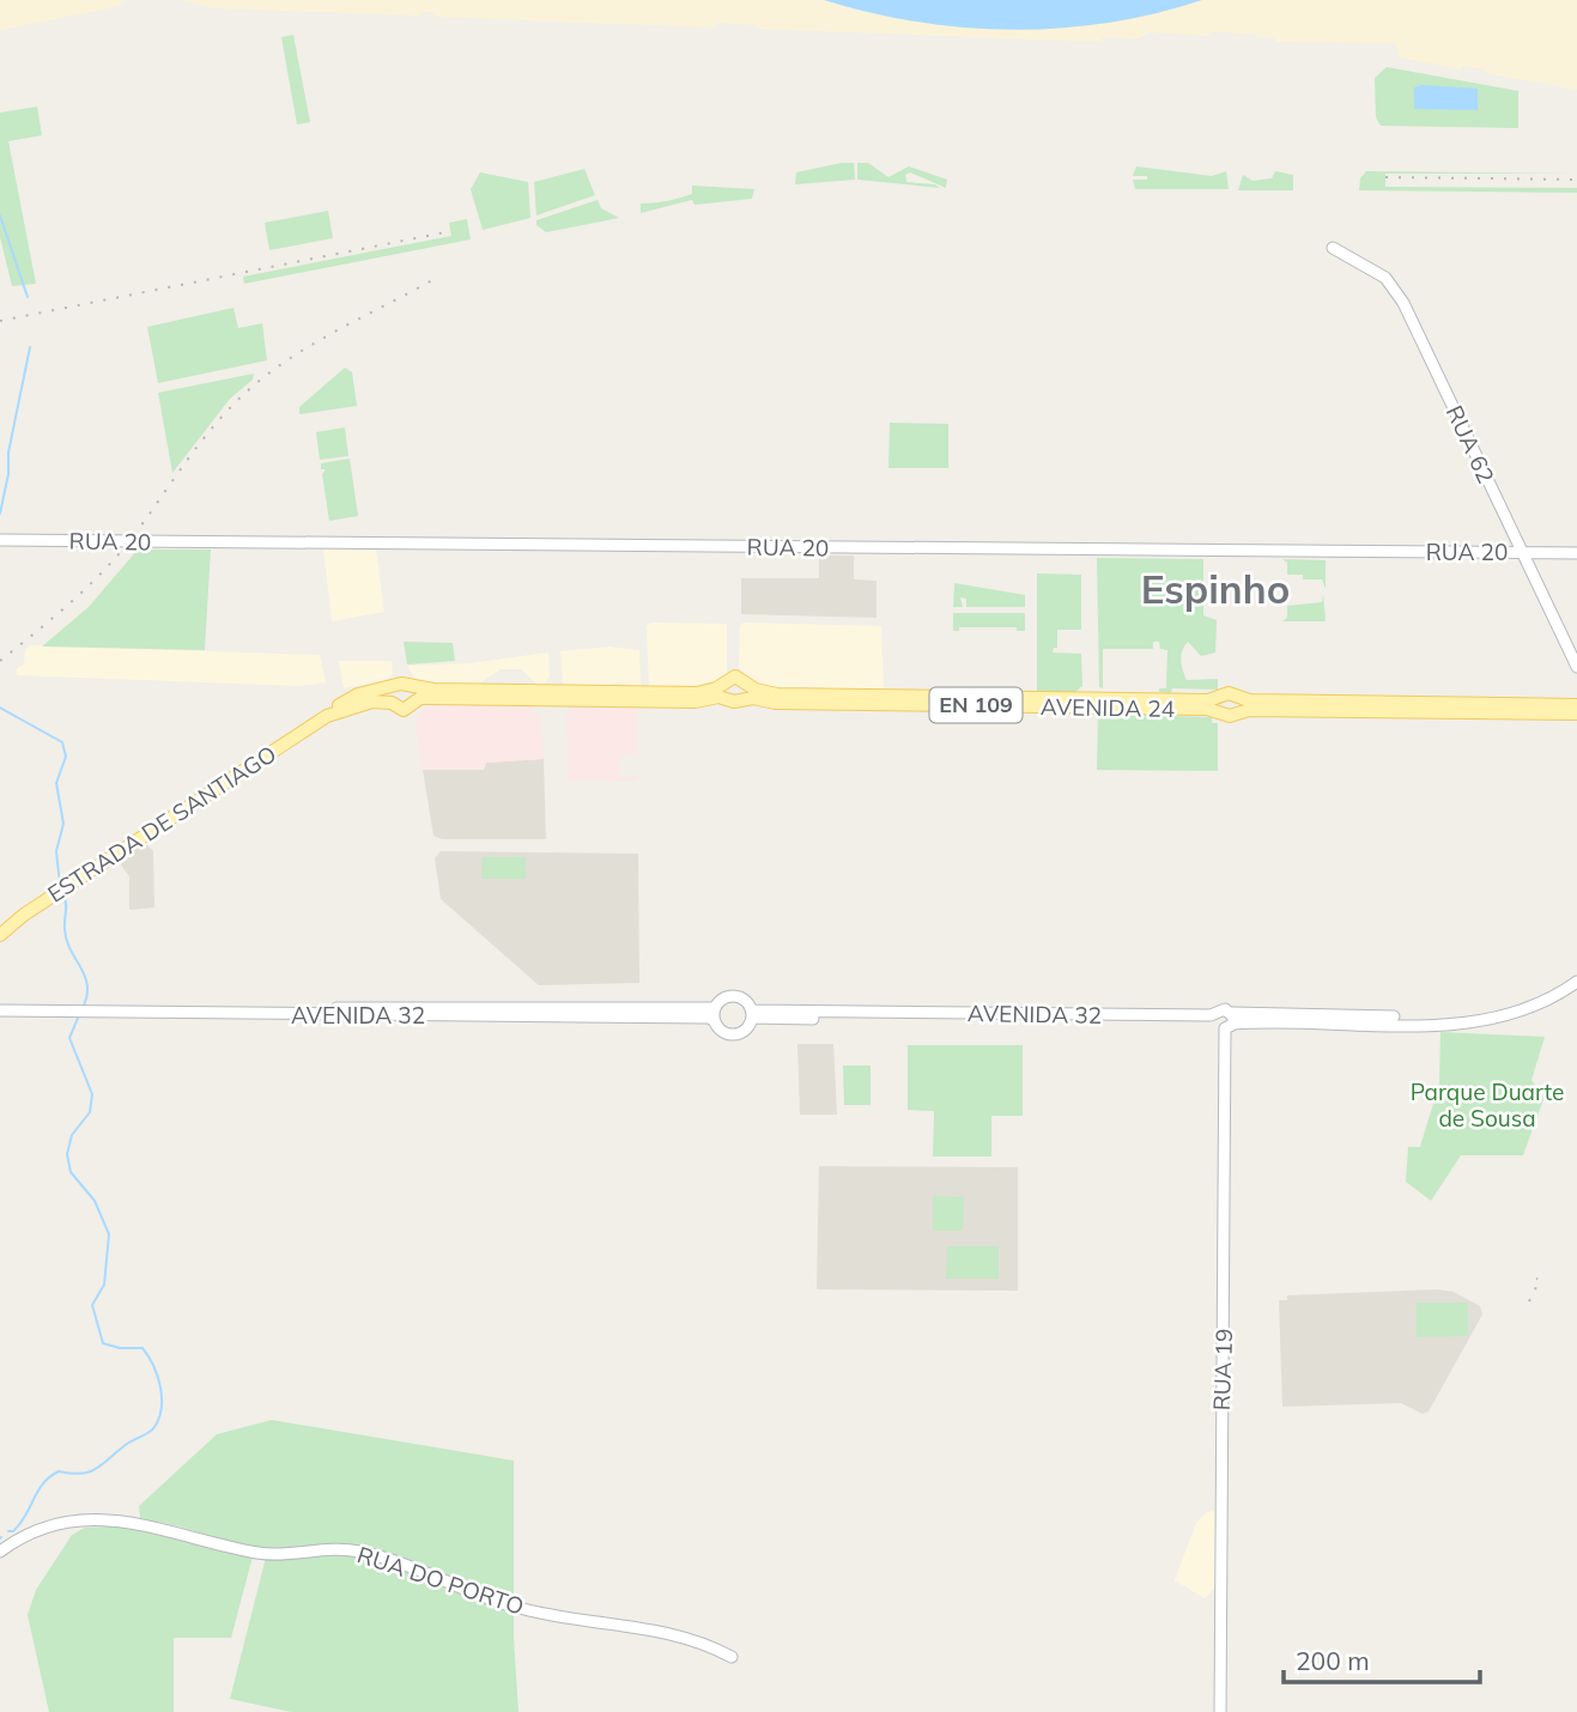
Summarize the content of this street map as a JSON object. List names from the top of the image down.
{
  "streets": {
    "main road": [
      "RUA 62",
      "RUA 20",
      "EN 109",
      "AVENIDA 24",
      "ESTRADA DE SANTIAGO",
      "AVENIDA 32",
      "RUA 19",
      "RUA DO PORTO"
    ]
  },
  "crossings": [
    ["RUA 62", "RUA 20"],
    ["AVENIDA 24", "ESTRADA DE SANTIAGO"],
    ["AVENIDA 32", "RUA 19"]
  ],
  "districts": ["Espinho"],
  "parks": ["Parque Duarte de Sousa"],
  "scale_bar": "200 m"
}
